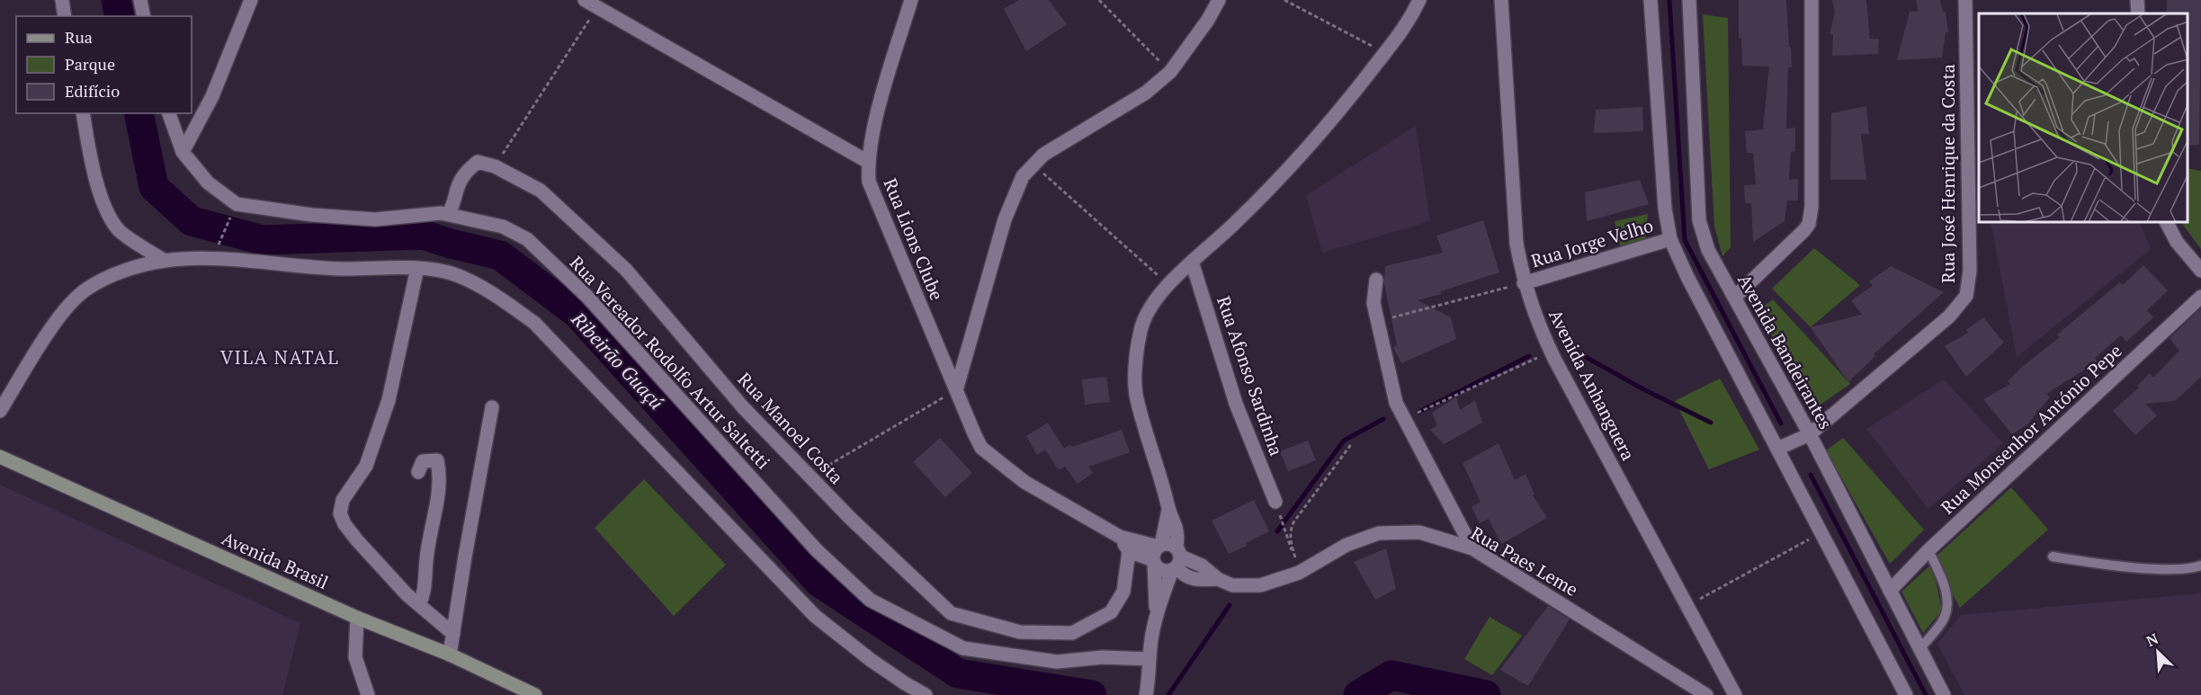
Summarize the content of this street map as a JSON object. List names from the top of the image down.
{
  "streets": {
    "main road": ["Avenida Brasil"],
    "street": [
      "Rua José Henrique da Costa",
      "Rua Lions Clube",
      "Rua Jorge Velho",
      "Avenida Bandeirantes",
      "Rua Vereador Rodolfo Artur Saltetti",
      "Rua Afonso Sardinha",
      "Avenida Anhanguera",
      "Rua Manoel Costa",
      "Rua Monsenhor António Pepe",
      "Rua Paes Leme"
    ]
  },
  "crossings": [
    ["Rua José Henrique da Costa", "Avenida Bandeirantes"],
    ["Rua Lions Clube", "Rua Manoel Costa"],
    ["Rua Lions Clube", "Rua Paes Leme"],
    ["Rua Jorge Velho", "Avenida Anhanguera"],
    ["Avenida Bandeirantes", "Rua Monsenhor António Pepe"]
  ],
  "districts": ["VILA NATAL"],
  "water": ["Ribeirão Guaçú"],
  "legend": ["Rua", "Parque", "Edifício"],
  "north": "top left"
}
